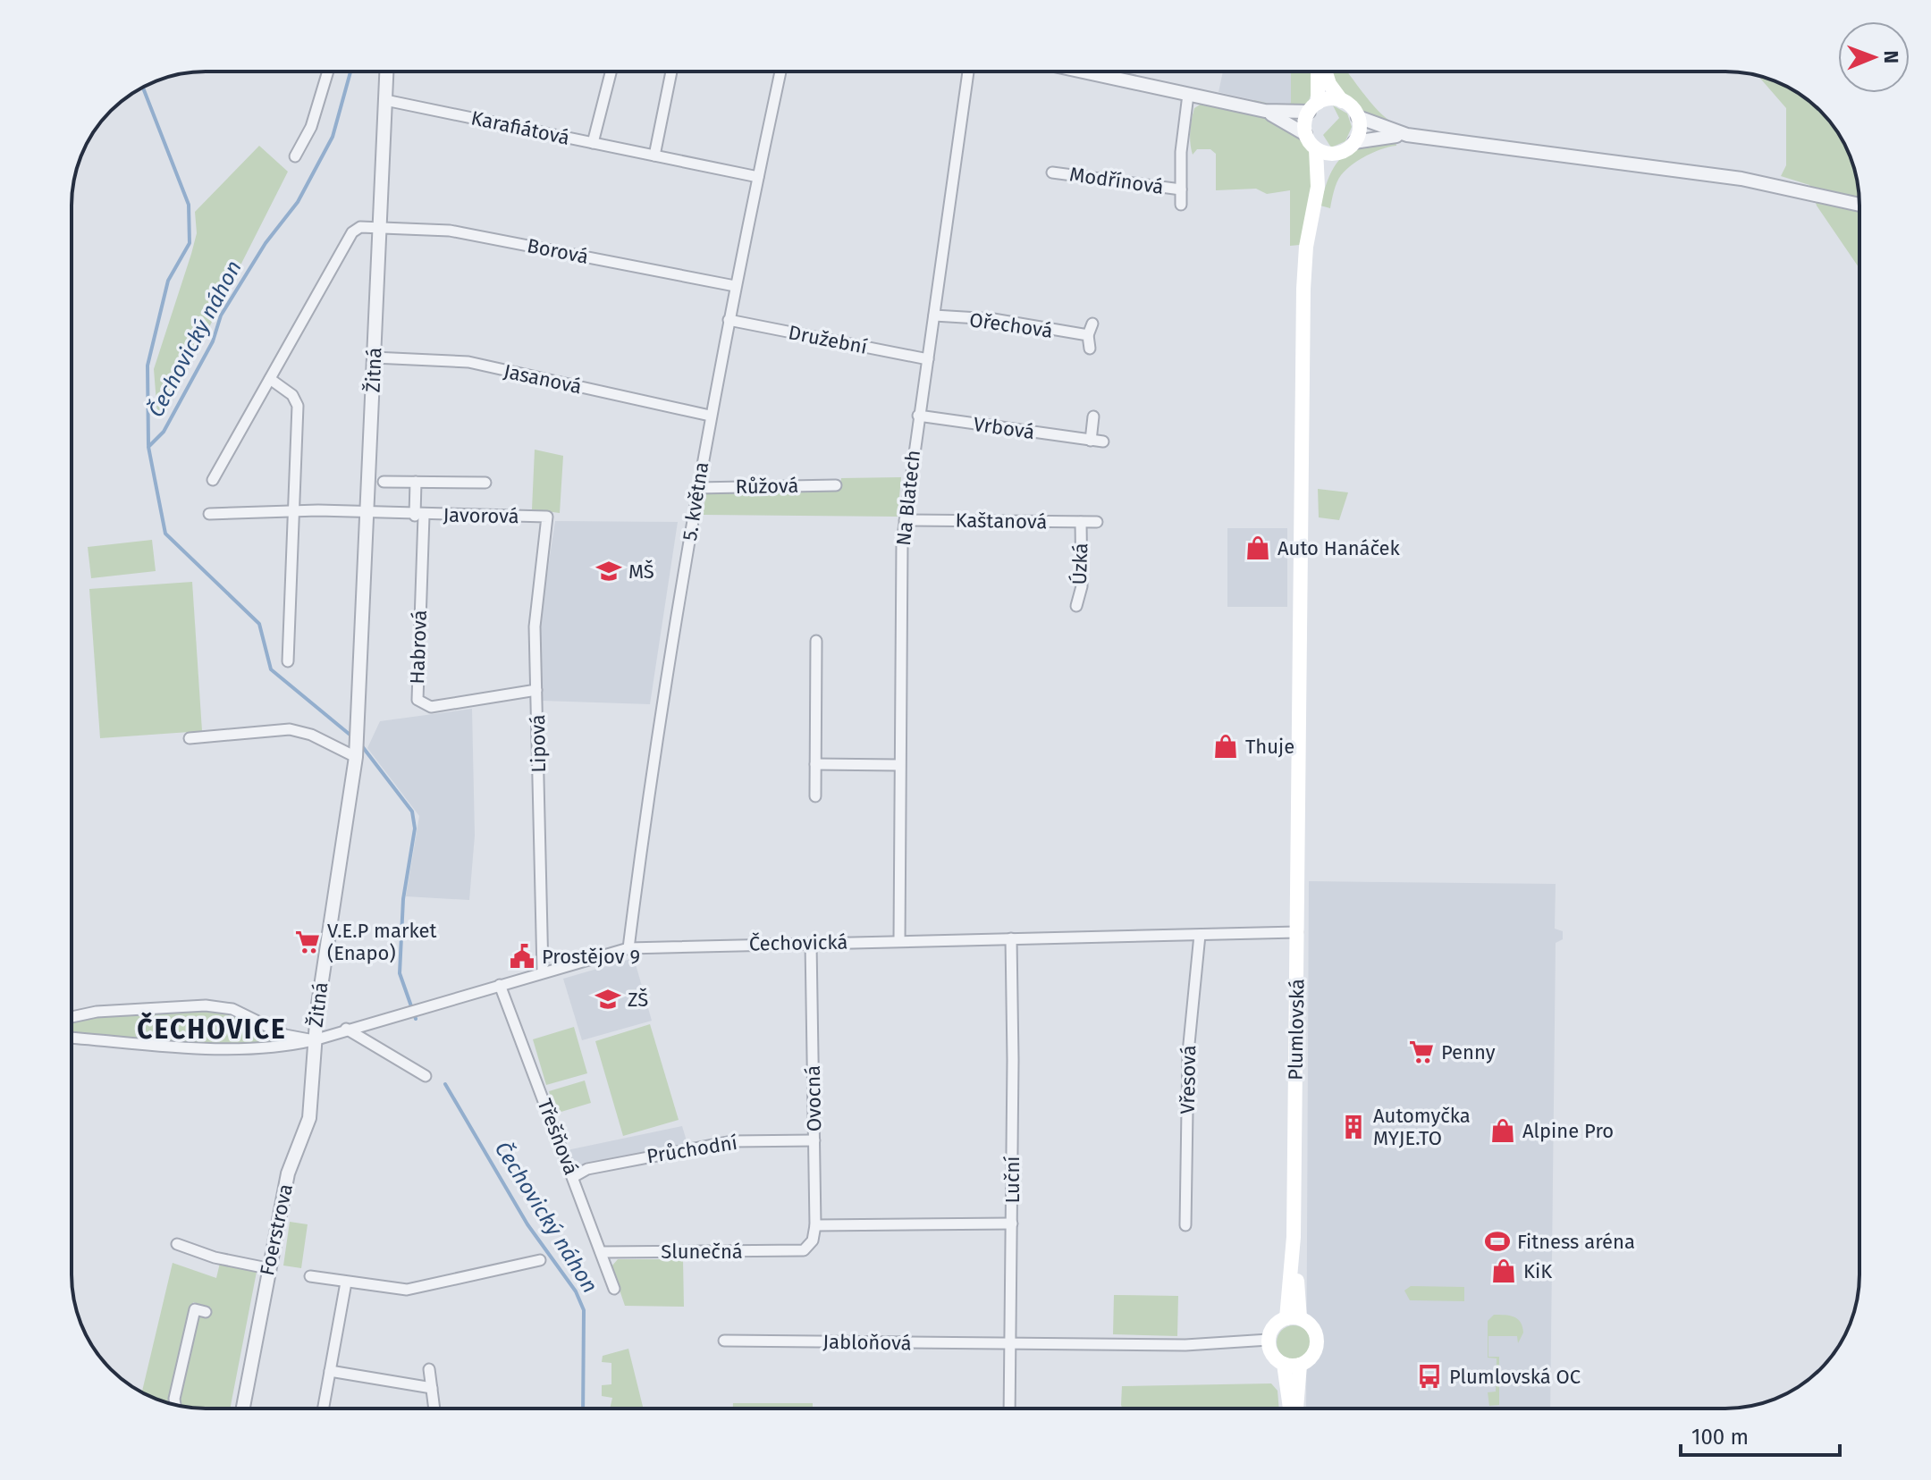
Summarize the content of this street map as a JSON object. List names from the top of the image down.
{
  "streets": {
    "main road": ["Plumlovská"],
    "street": [
      "Karafiátová",
      "Modřínová",
      "Borová",
      "Ořechová",
      "Družební",
      "Žitná",
      "Jasanová",
      "Vrbová",
      "Růžová",
      "Na Blatech",
      "5. května",
      "Javorová",
      "Kaštanová",
      "Úzká",
      "Habrová",
      "Lipová",
      "Čechovická",
      "Vřesová",
      "Ovocná",
      "Třešňová",
      "Průchodní",
      "Luční",
      "Foerstrova",
      "Slunečná",
      "Jabloňová"
    ]
  },
  "crossings": [
    ["Karafiátová", "Žitná"],
    ["Karafiátová", "5. května"],
    ["Borová", "Žitná"],
    ["Borová", "5. května"],
    ["Ořechová", "Na Blatech"],
    ["Družební", "Na Blatech"],
    ["Družební", "5. května"],
    ["Žitná", "Jasanová"],
    ["Žitná", "Javorová"],
    ["Žitná", "Čechovická"],
    ["Žitná", "Foerstrova"],
    ["Jasanová", "5. května"],
    ["Vrbová", "Na Blatech"],
    ["Růžová", "5. května"],
    ["Na Blatech", "Kaštanová"],
    ["Na Blatech", "Čechovická"],
    ["5. května", "Čechovická"],
    ["Javorová", "Habrová"],
    ["Javorová", "Lipová"],
    ["Kaštanová", "Úzká"],
    ["Habrová", "Lipová"],
    ["Lipová", "Čechovická"],
    ["Čechovická", "Plumlovská"],
    ["Čechovická", "Vřesová"],
    ["Čechovická", "Ovocná"],
    ["Čechovická", "Třešňová"],
    ["Čechovická", "Luční"],
    ["Čechovická", "Foerstrova"],
    ["Ovocná", "Průchodní"],
    ["Ovocná", "Slunečná"],
    ["Třešňová", "Průchodní"],
    ["Třešňová", "Slunečná"],
    ["Luční", "Jabloňová"]
  ],
  "districts": ["ČECHOVICE"],
  "water": ["Čechovický náhon"],
  "places": {
    "shop": [
      "Auto Hanáček",
      "Thuje",
      "Alpine Pro",
      "KiK"
    ],
    "school or university": ["MŠ", "ZŠ"],
    "supermarket": ["V.E.P market (Enapo)", "Penny"],
    "public building": ["Prostějov 9"],
    "building": ["Automyčka MYJE.TO"],
    "sports": ["Fitness aréna"],
    "bus stop": ["Plumlovská OC"]
  },
  "scale_bar": "100 m",
  "north": "right"
}
